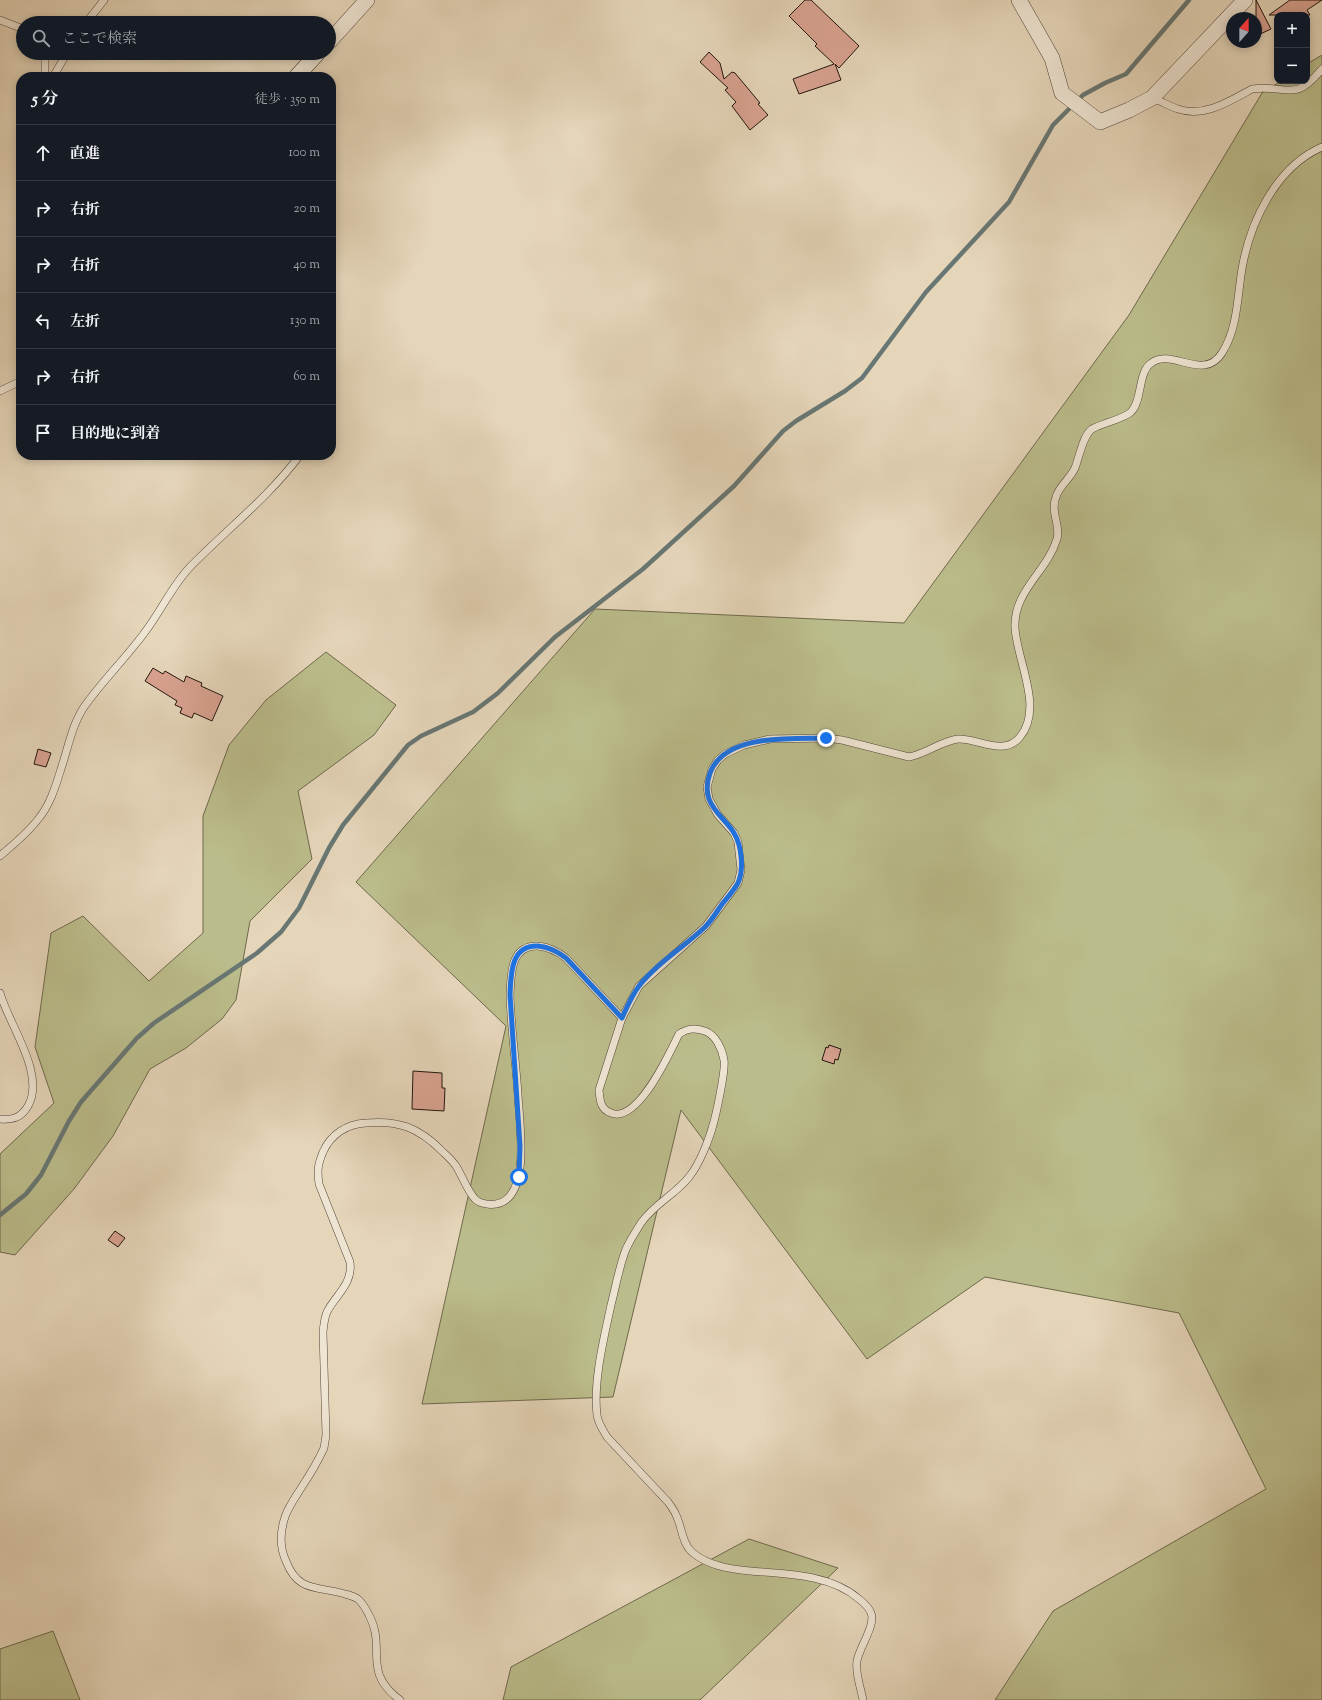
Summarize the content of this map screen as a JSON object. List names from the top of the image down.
{
  "north": "top",
  "page": {
    "map_buttons": ["+", "−"],
    "search": "ここで検索",
    "heading": ["5 分", "徒歩 · 350 m"],
    "list": [
      ["直進", "100 m"],
      ["右折", "20 m"],
      ["右折", "40 m"],
      ["左折", "130 m"],
      ["右折", "60 m"],
      "目的地に到着"
    ]
  }
}
